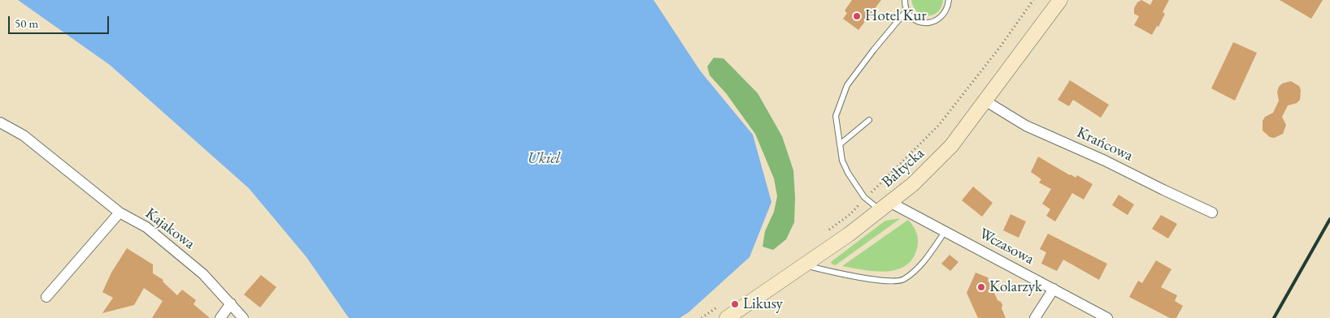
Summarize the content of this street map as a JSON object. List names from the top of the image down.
{
  "streets": {
    "main road": ["Bałtycka"],
    "street": ["Krańcowa", "Kajakowa", "Wczasowa"]
  },
  "crossings": [
    ["Krańcowa", "Bałtycka"],
    ["Bałtycka", "Wczasowa"]
  ],
  "water": ["Ukiel"],
  "places": ["Hotel Kur", "Kolarzyk", "Likusy"],
  "scale_bar": "50 m"
}
